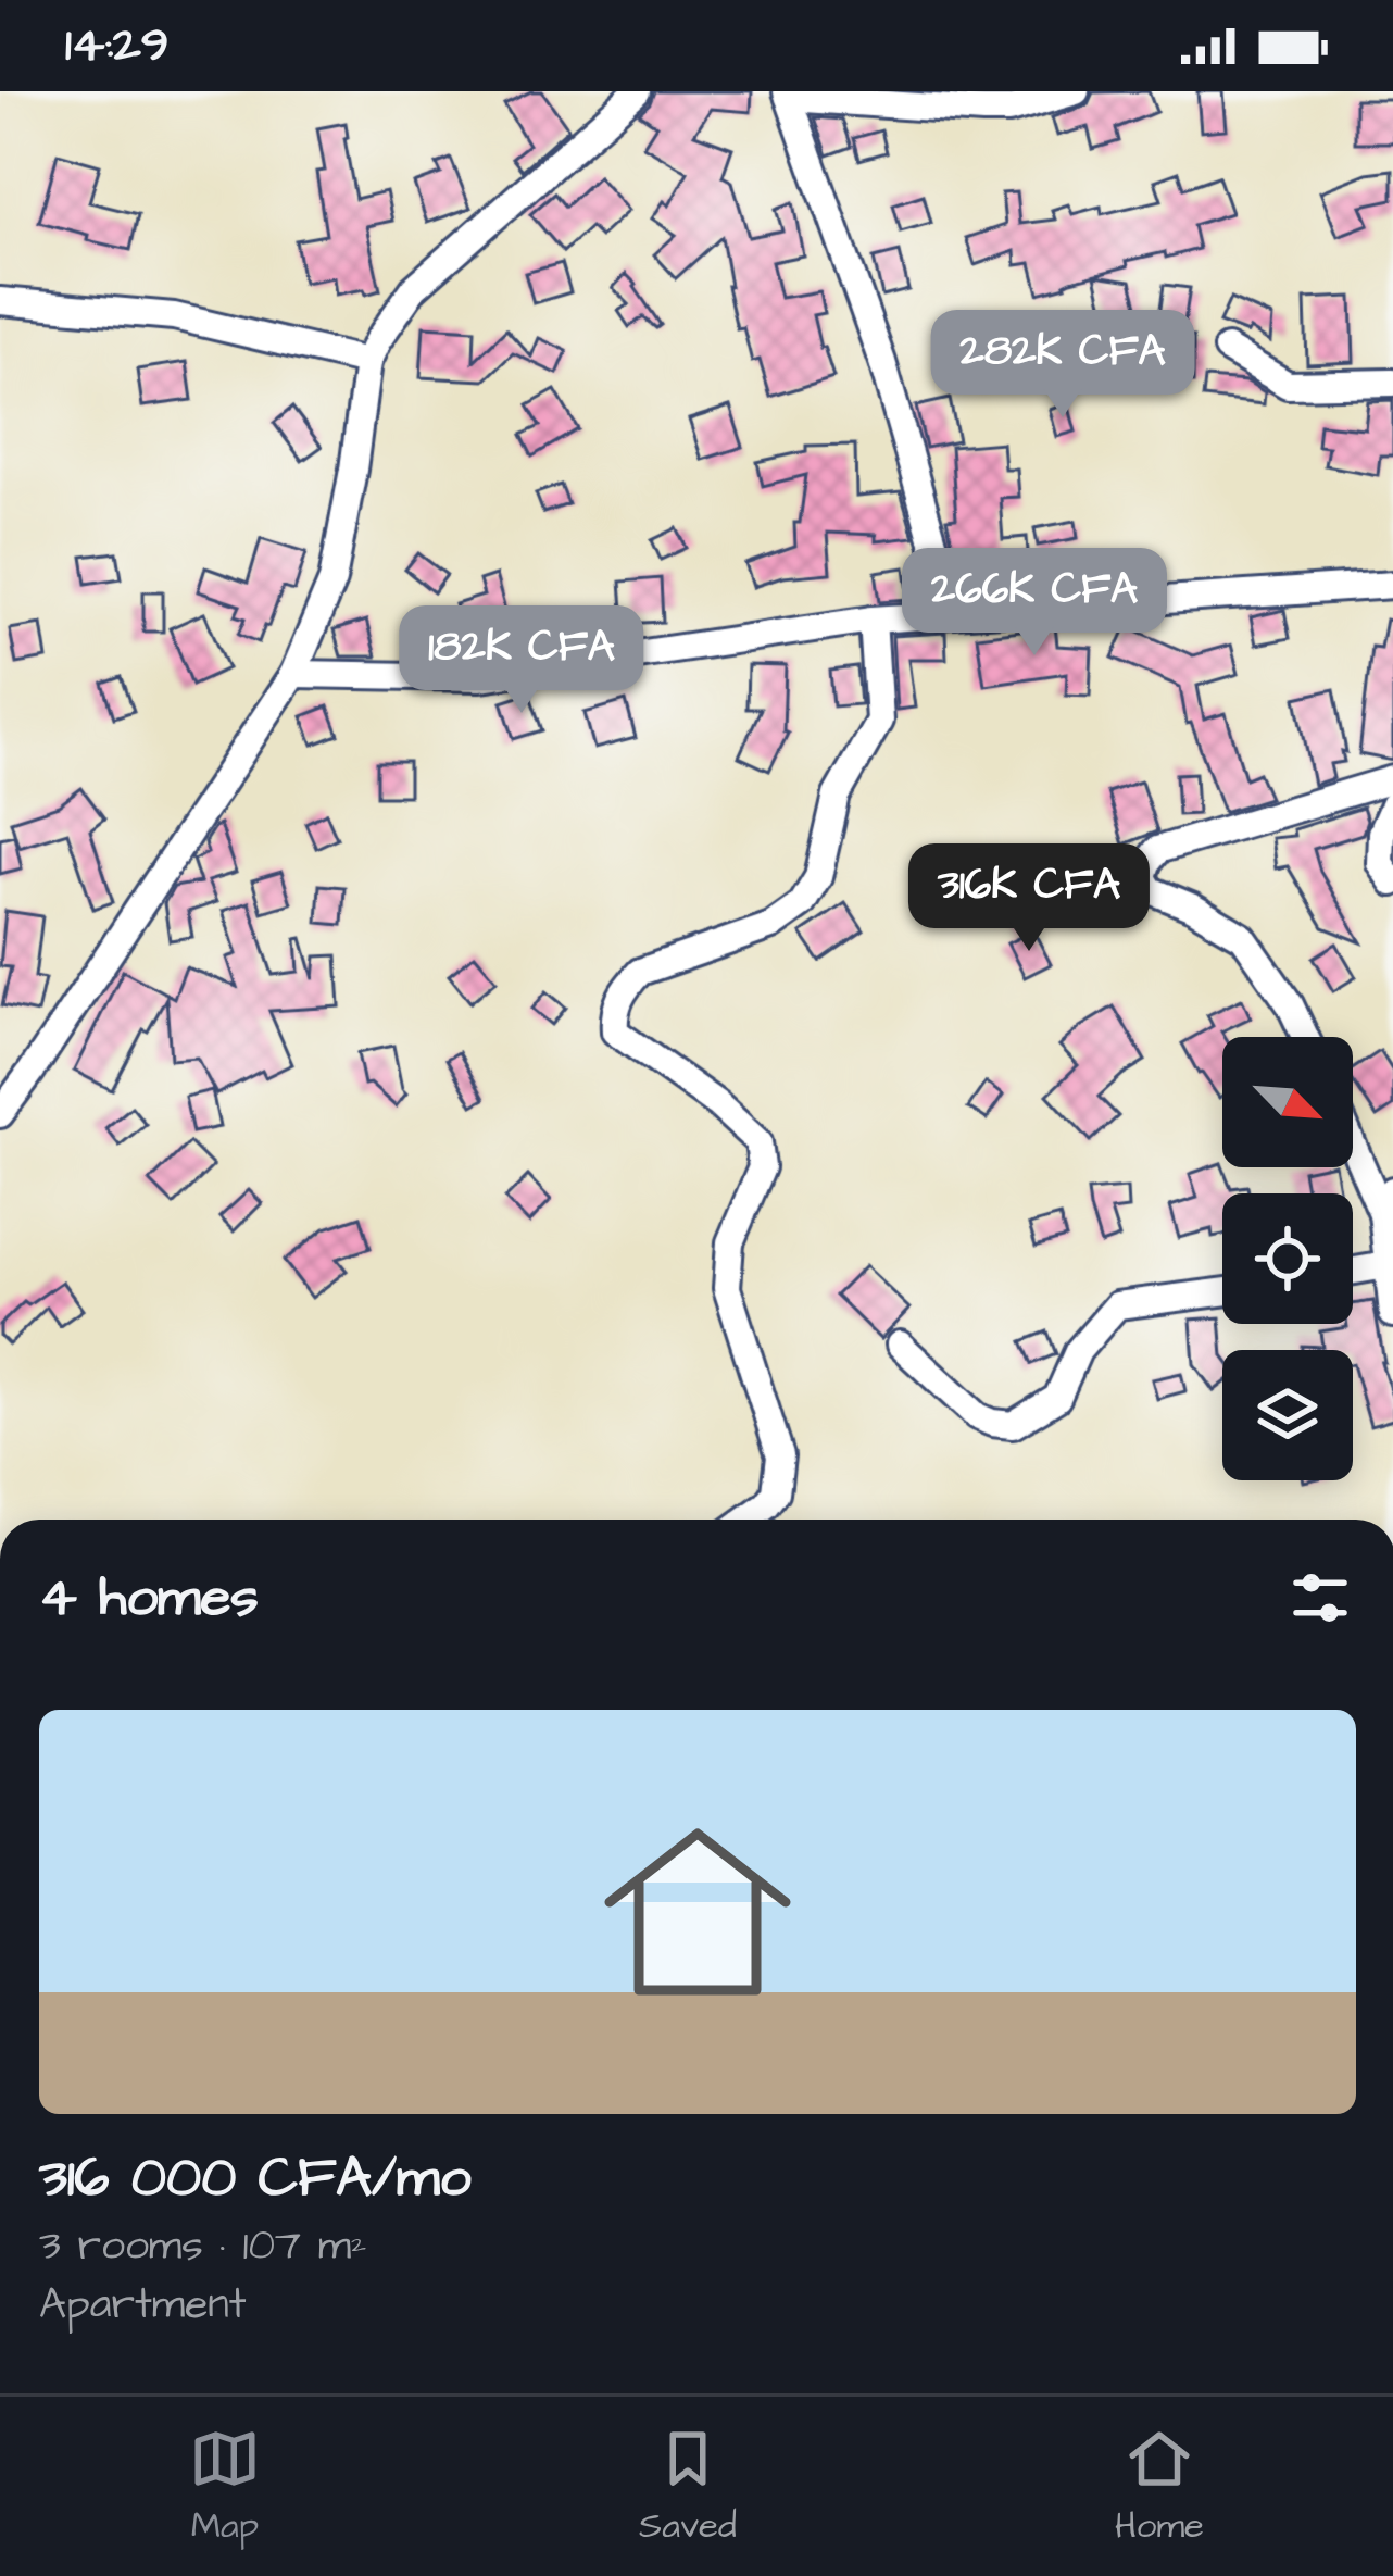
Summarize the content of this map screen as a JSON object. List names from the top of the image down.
{
  "north": "bottom right",
  "page": {
    "status": "14:29",
    "price": [
      "282K CFA",
      "266K CFA",
      "182K CFA",
      "316K CFA"
    ],
    "heading": "4 homes",
    "list": [
      {
        "name": "316 000 CFA/mo",
        "note": "3 rooms · 107 m² · Apartment"
      }
    ],
    "tabs": ["Map", "Saved", "Home"]
  }
}
